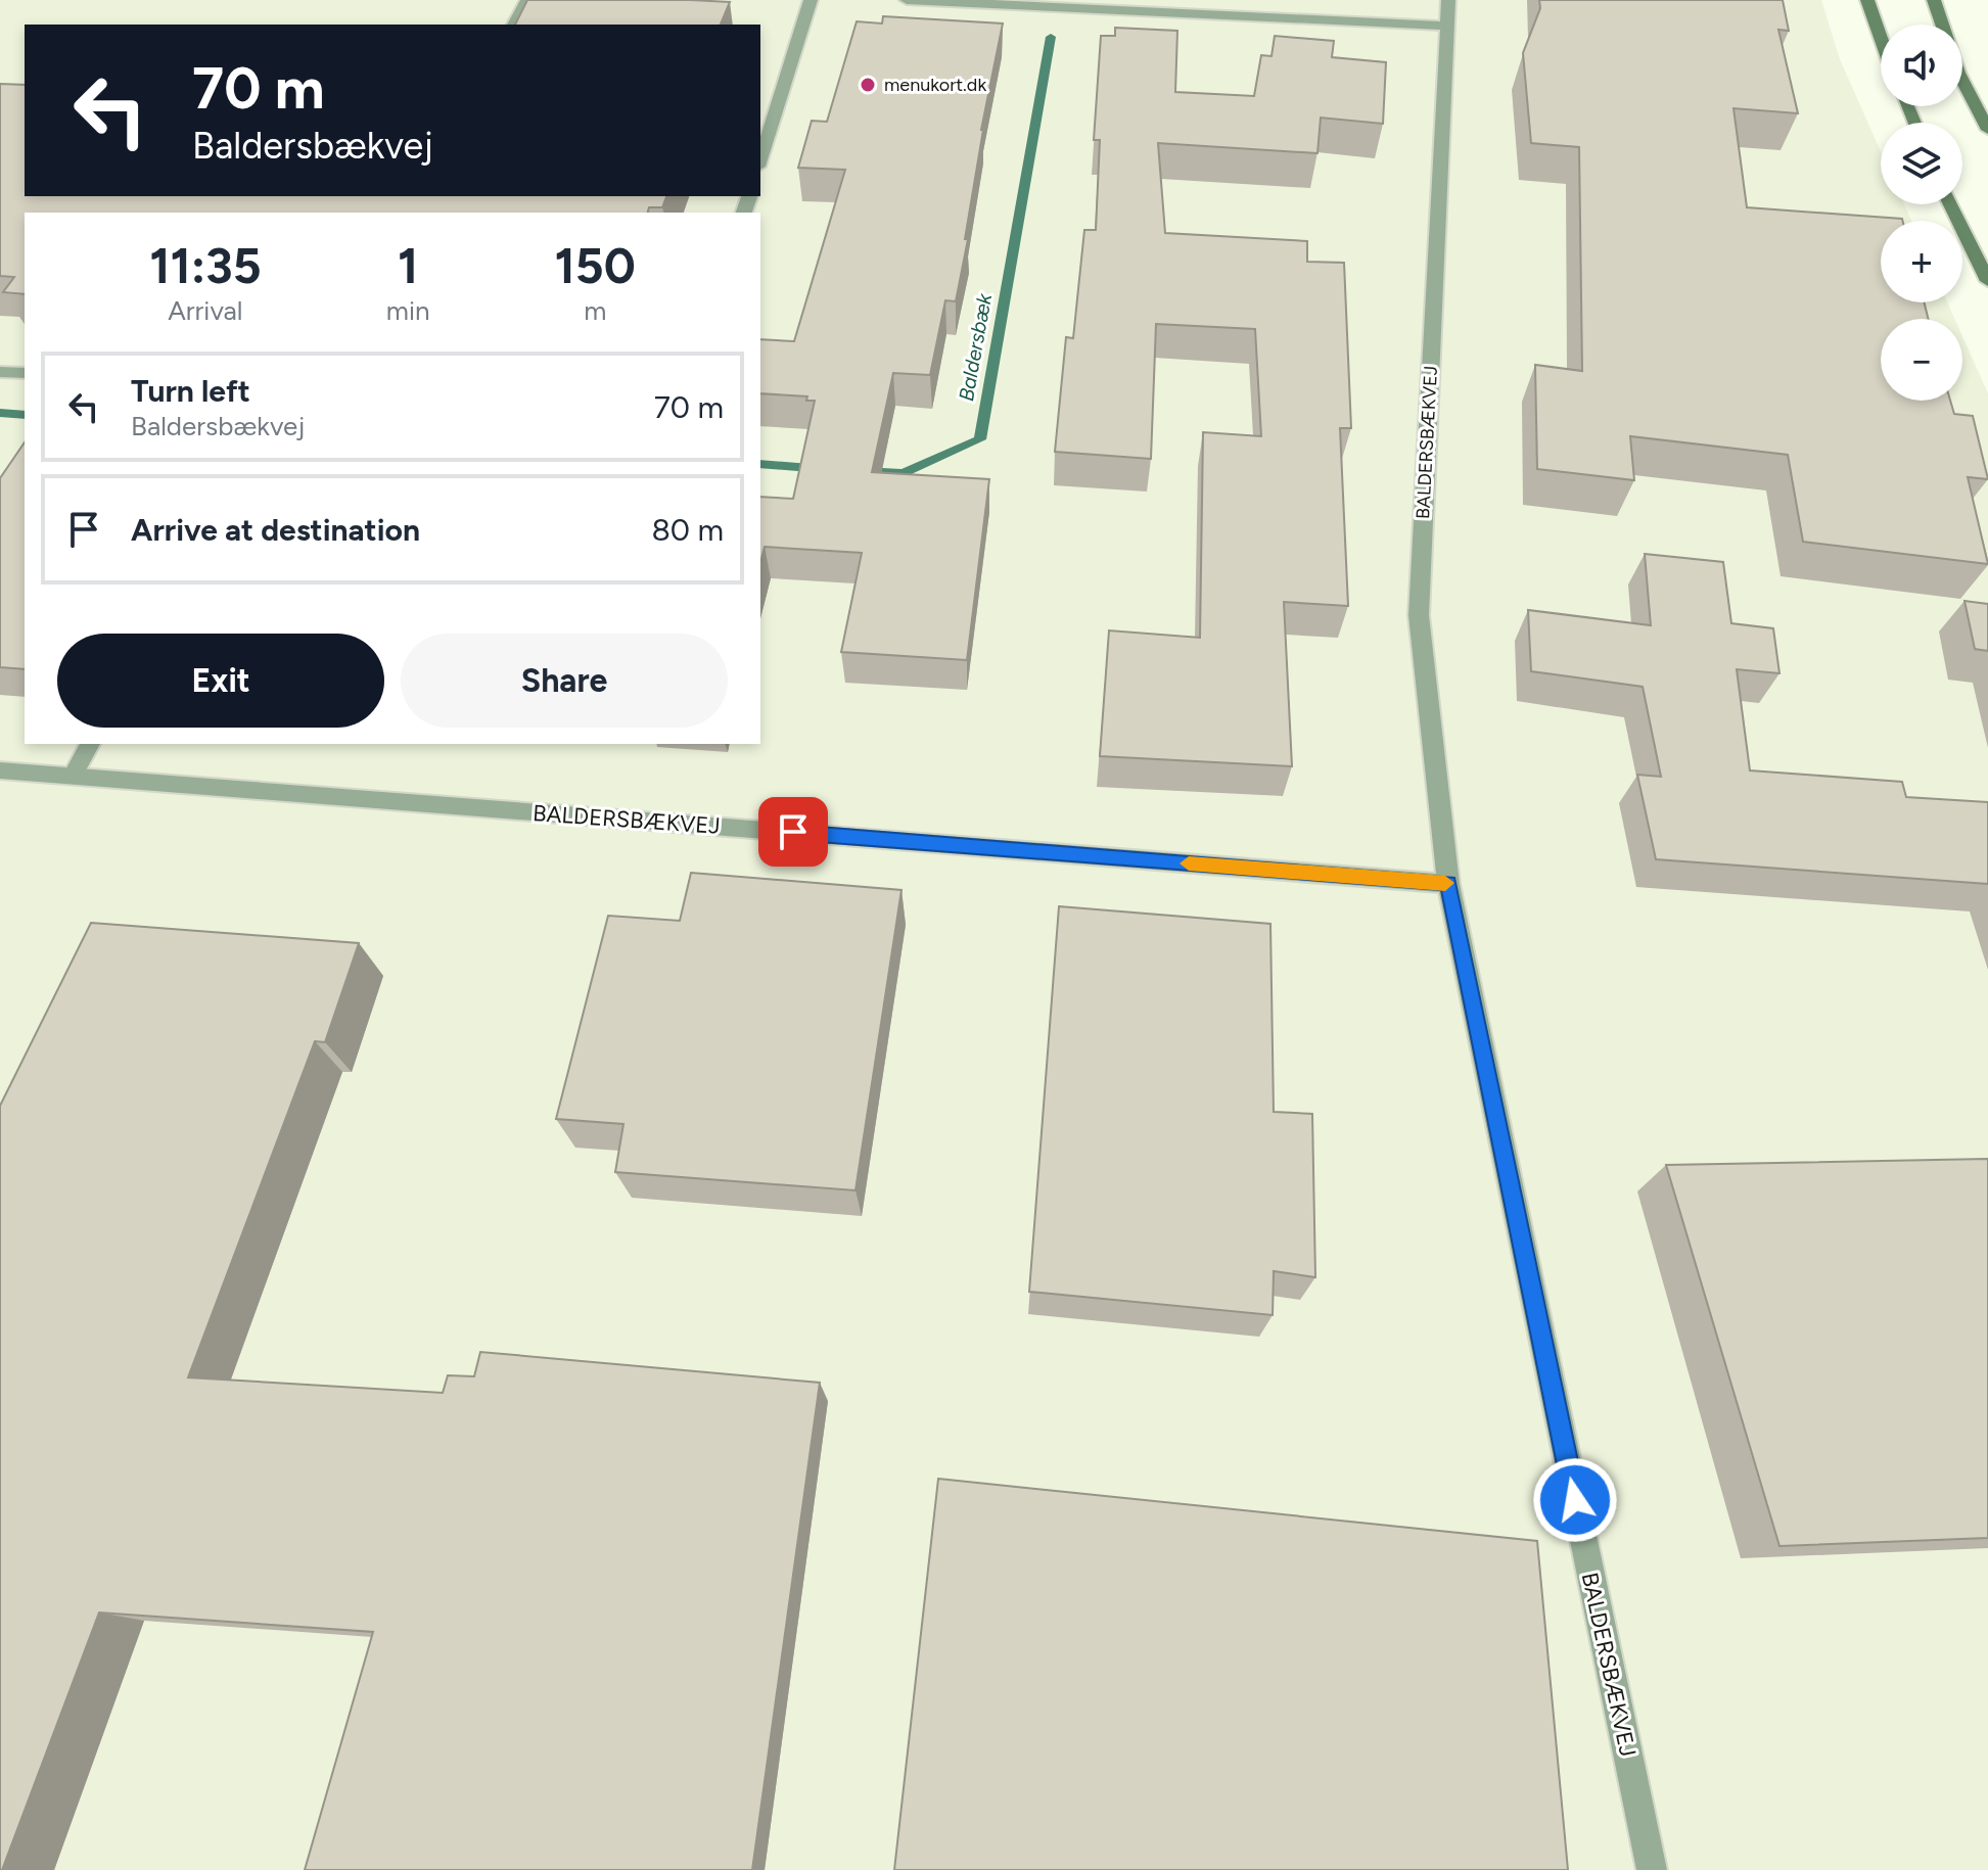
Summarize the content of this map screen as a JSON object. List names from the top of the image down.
{
  "streets": {
    "street": ["BALDERSBÆKVEJ"]
  },
  "water": ["Baldersbæk"],
  "places": ["menukort.dk"],
  "page": {
    "map_buttons": ["+", "−"],
    "turn": ["70 m", "Baldersbækvej"],
    "eta": [
      "11:35",
      "Arrival",
      "1",
      "min",
      "150",
      "m"
    ],
    "list": [
      {
        "name": "Turn left",
        "note": "Baldersbækvej",
        "value": "70 m"
      },
      {
        "name": "Arrive at destination",
        "value": "80 m"
      }
    ],
    "buttons": ["Exit", "Share"]
  }
}
